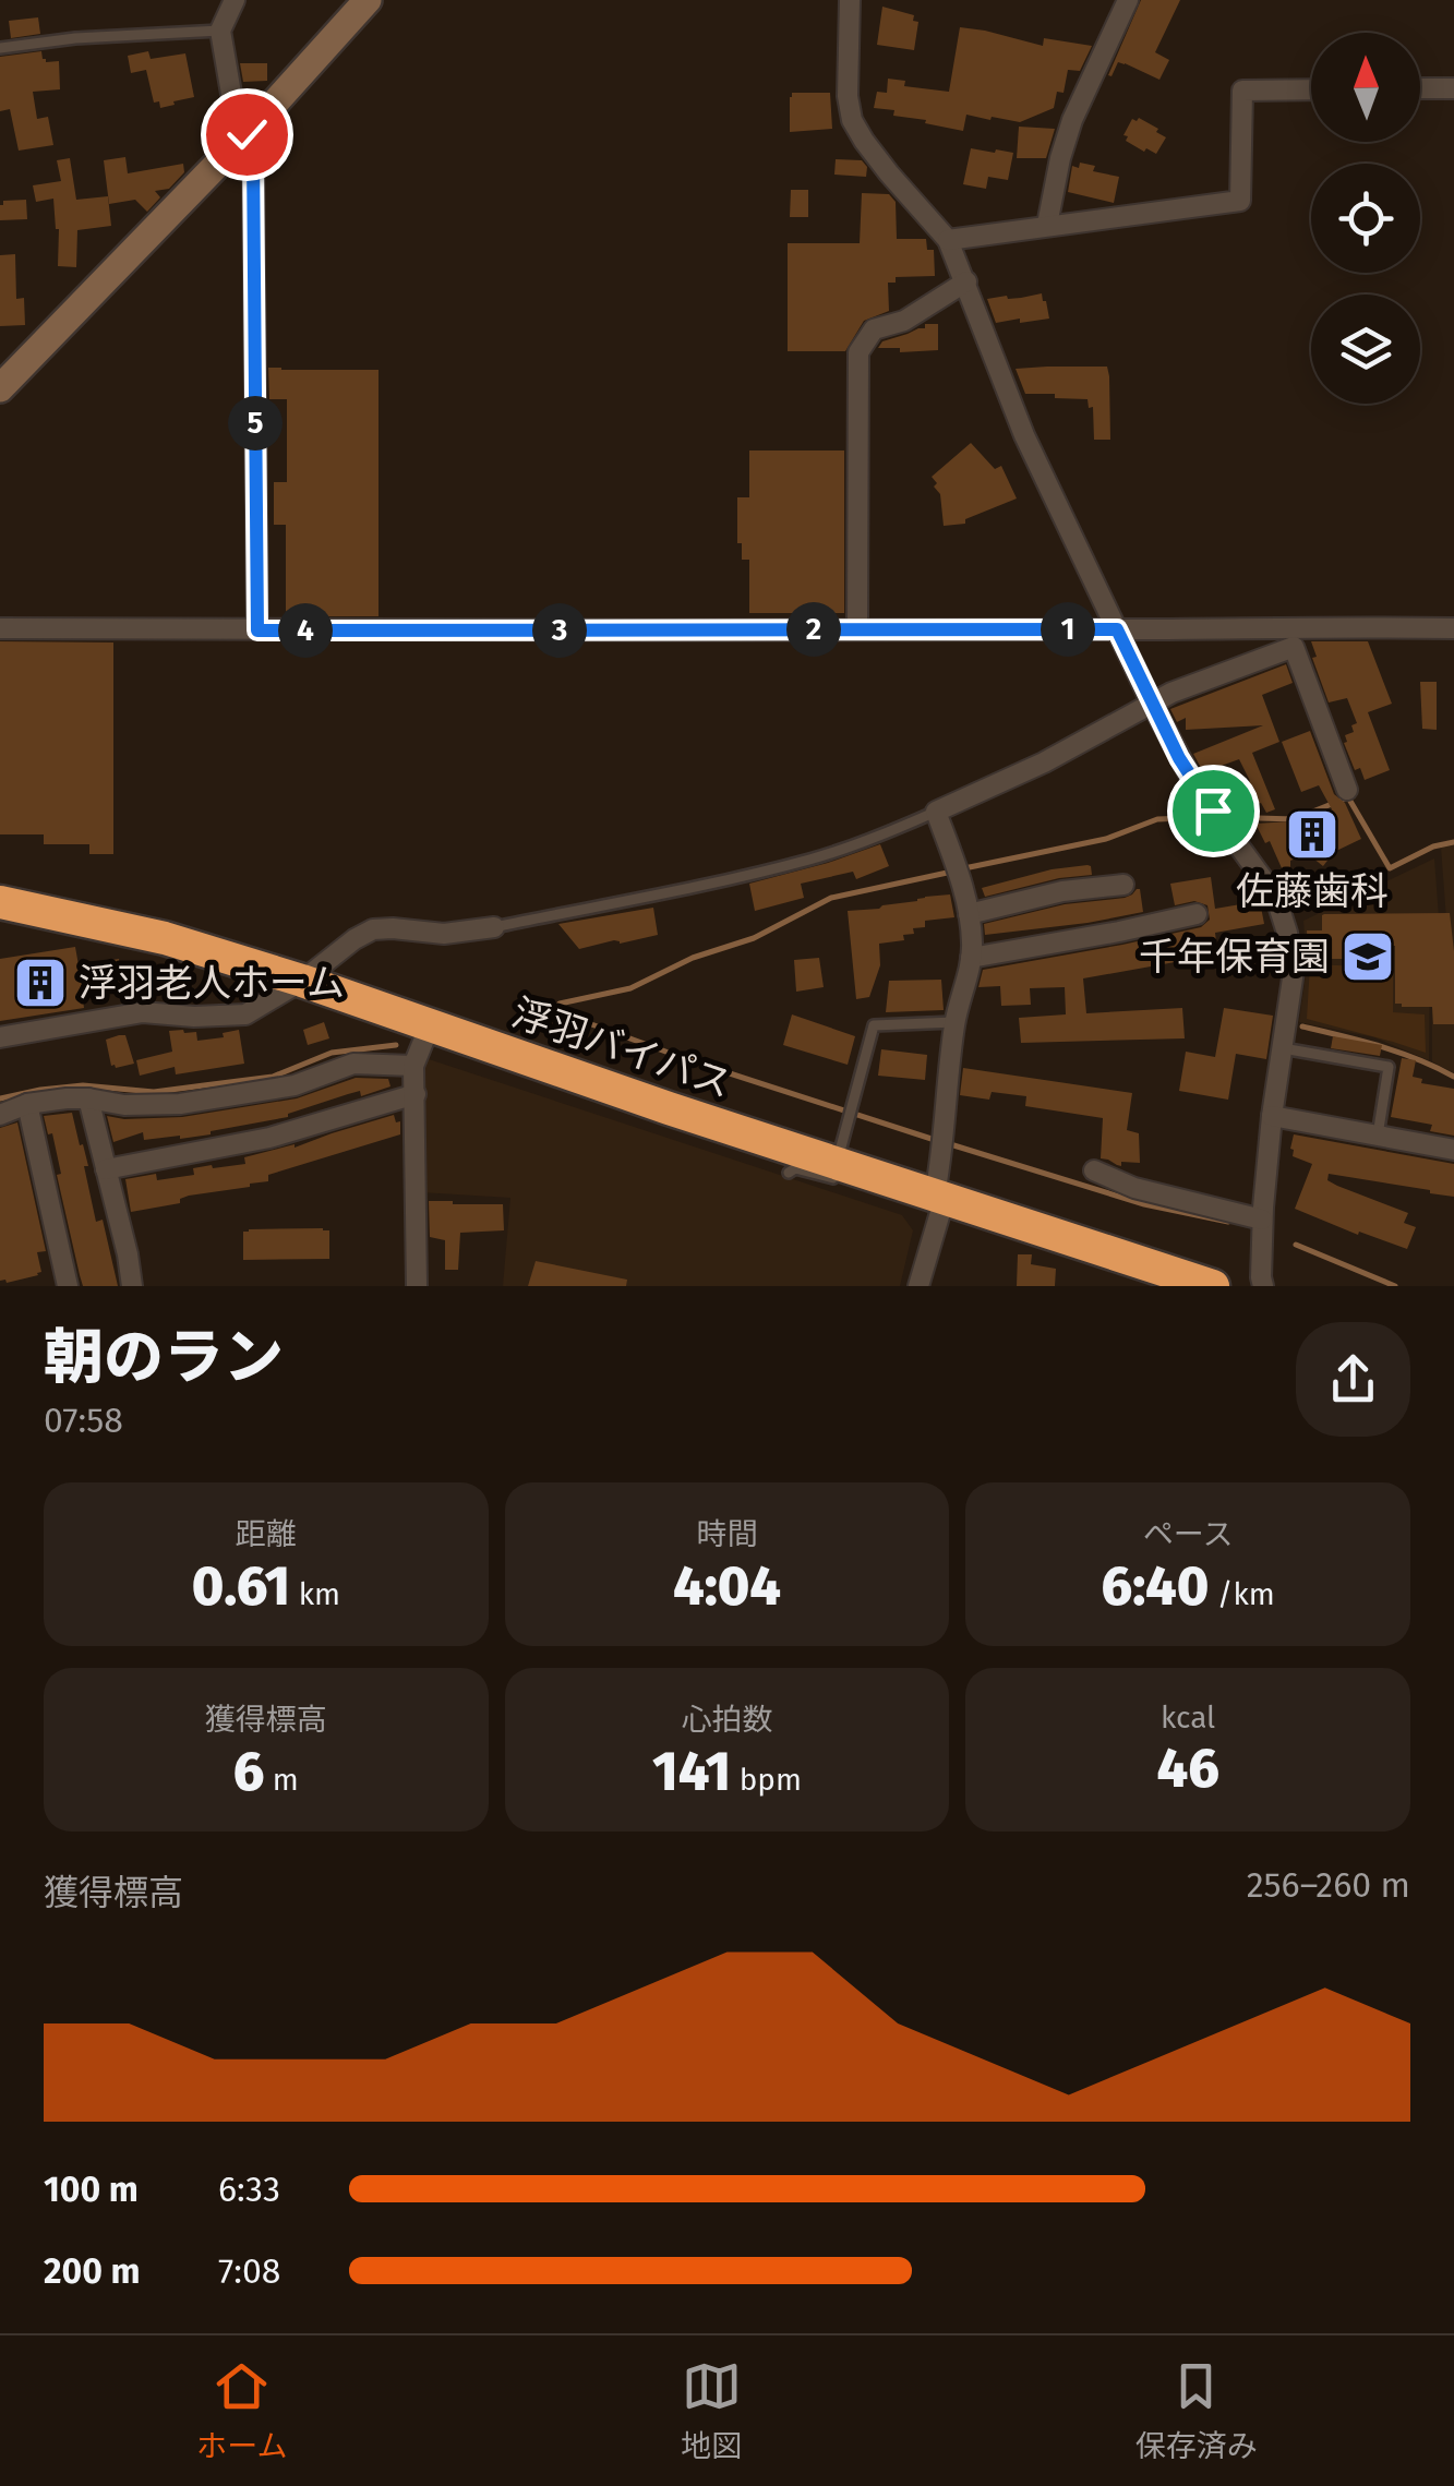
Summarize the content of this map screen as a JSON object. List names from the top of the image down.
{
  "streets": {
    "highway": ["浮羽バイパス"]
  },
  "places": {
    "building": ["佐藤歯科", "浮羽老人ホーム"],
    "school or university": ["千年保育園"]
  },
  "north": "top",
  "page": {
    "pins": [
      "5",
      "1",
      "2",
      "3",
      "4"
    ],
    "heading": ["朝のラン", "07:58"],
    "stats": [
      ["距離", "0.61 km"],
      ["時間", "4:04"],
      ["ペース", "6:40 /km"],
      ["獲得標高", "6 m"],
      ["心拍数", "141 bpm"],
      ["kcal", "46"]
    ],
    "chart": ["獲得標高", "256–260 m"],
    "list": [
      {
        "name": "100 m",
        "note": "6:33"
      },
      {
        "name": "200 m",
        "note": "7:08"
      }
    ],
    "tabs": ["ホーム", "地図", "保存済み"]
  }
}
